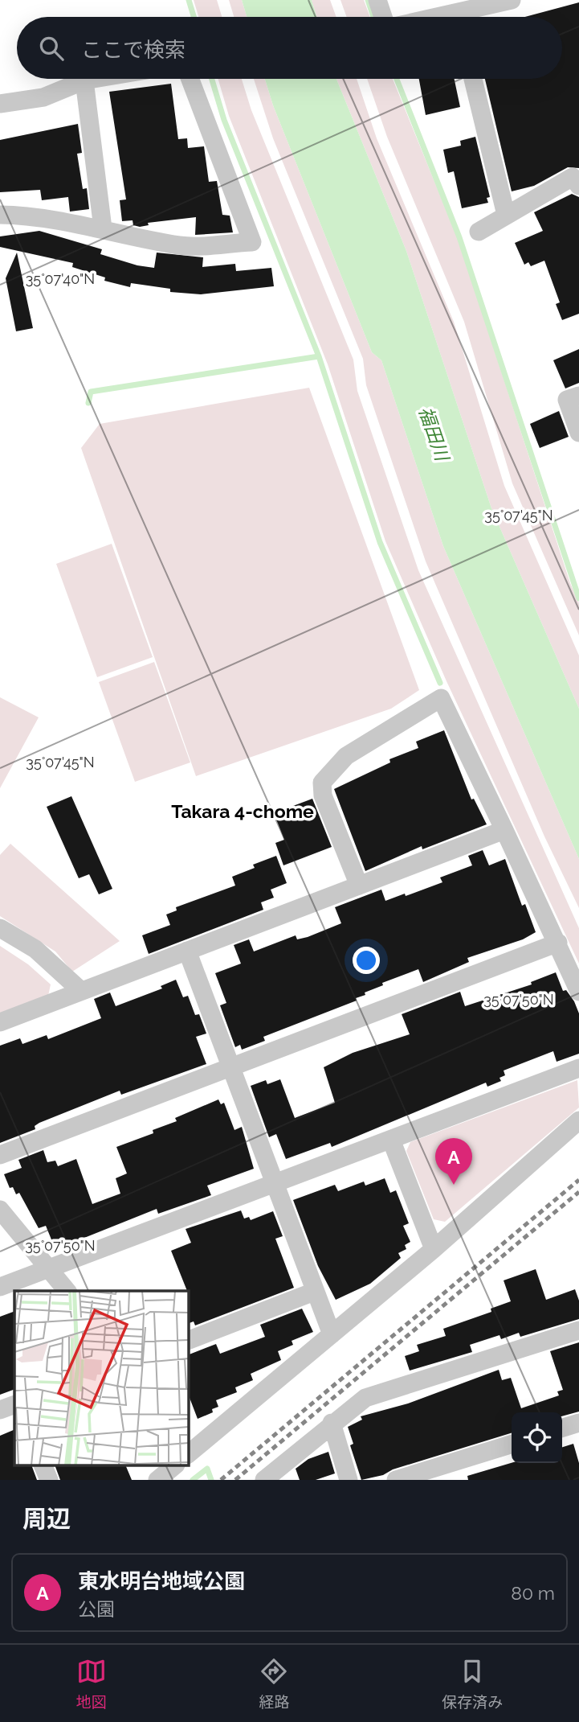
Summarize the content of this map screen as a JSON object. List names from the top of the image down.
{
  "districts": ["Takara 4-chome"],
  "water": ["福田川"],
  "page": {
    "search": "ここで検索",
    "pins": "A",
    "heading": "周辺",
    "list": [
      {
        "mark": "A",
        "name": "東水明台地域公園",
        "note": "公園",
        "value": "80 m"
      }
    ],
    "nav": ["地図", "経路", "保存済み"]
  },
  "coordinates": ["35°07'40\"N", "35°07'45\"N", "35°07'50\"N"]
}
